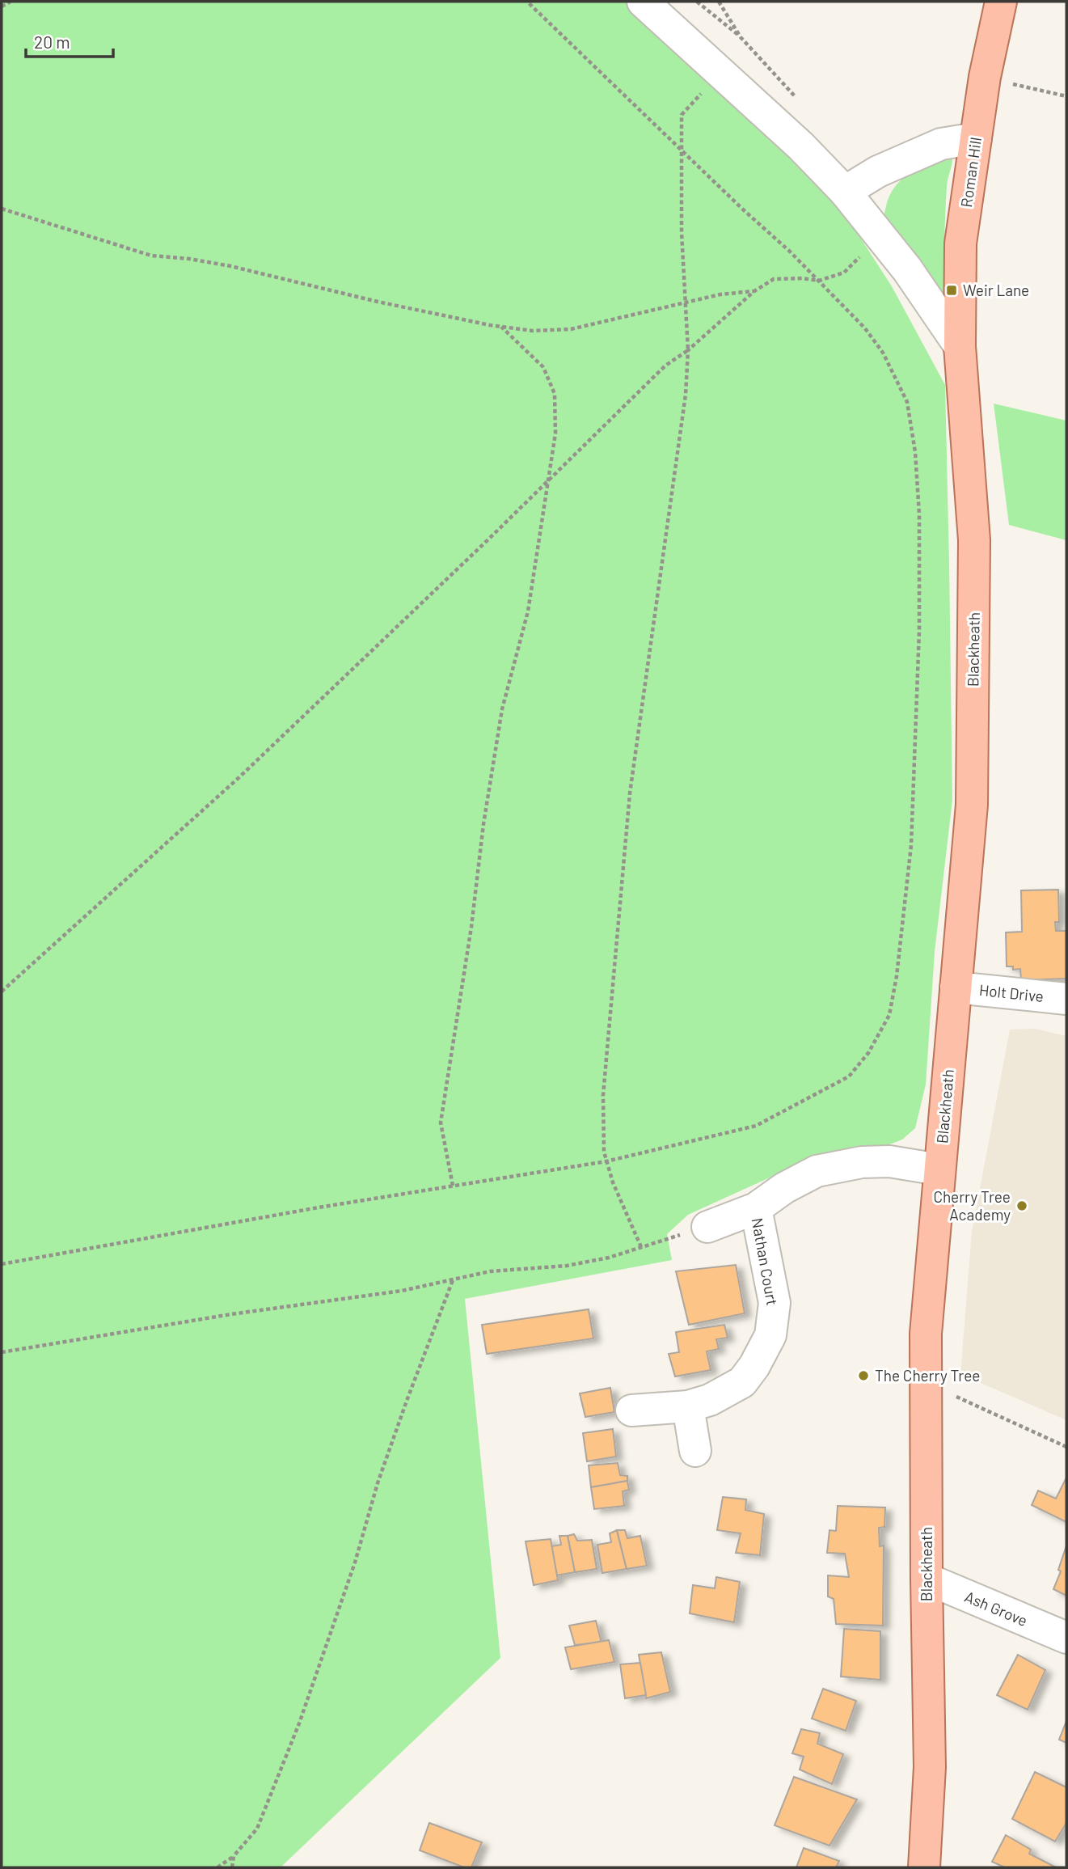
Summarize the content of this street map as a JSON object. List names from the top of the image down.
{
  "streets": {
    "main road": ["Roman Hill", "Blackheath"],
    "street": ["Holt Drive", "Nathan Court", "Ash Grove"]
  },
  "crossings": [
    ["Roman Hill", "Blackheath"],
    ["Blackheath", "Holt Drive"],
    ["Blackheath", "Ash Grove"]
  ],
  "places": {
    "transit": ["Weir Lane"],
    "other": ["Cherry Tree Academy", "The Cherry Tree"]
  },
  "scale_bar": "20 m"
}
